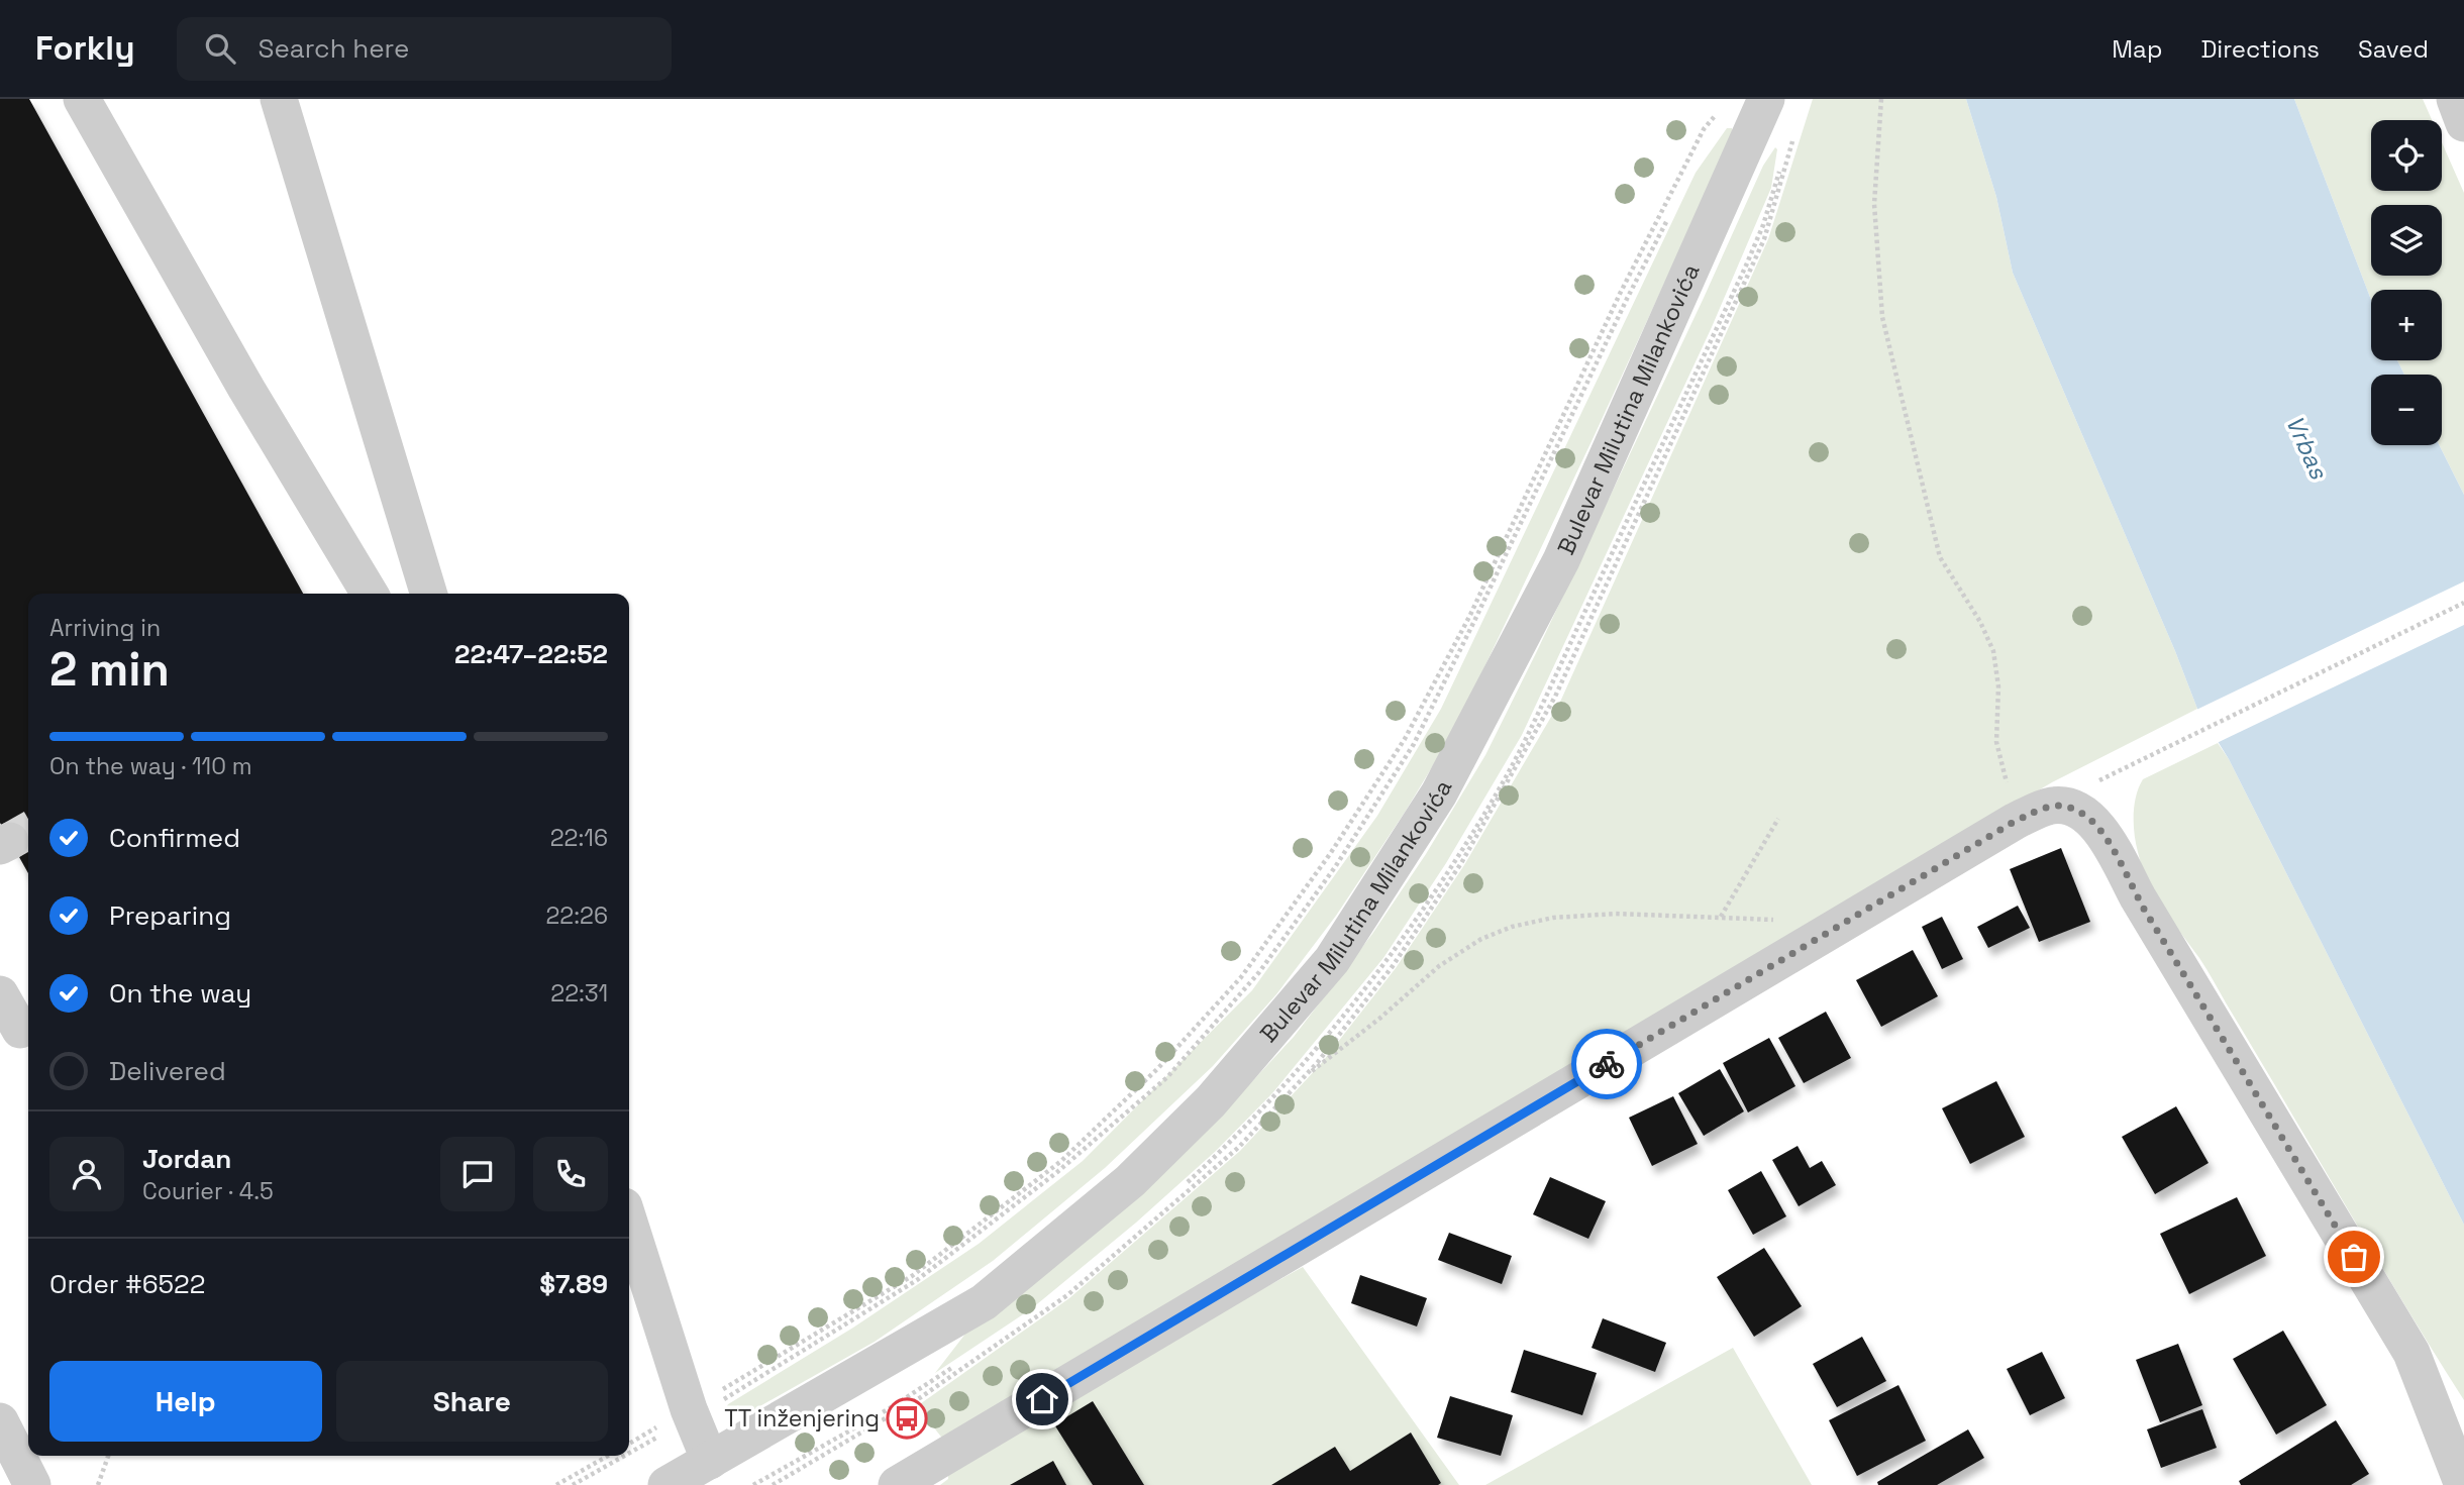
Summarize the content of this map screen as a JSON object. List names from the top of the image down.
{
  "streets": {
    "street": ["Bulevar Milutina Milankovića"]
  },
  "water": ["Vrbas"],
  "places": {
    "bus stop": ["TT inženjering"]
  },
  "page": {
    "header": "Forkly",
    "search": "Search here",
    "nav": ["Map", "Directions", "Saved"],
    "map_buttons": ["+", "−"],
    "heading": ["2 min", "Arriving in", "22:47–22:52"],
    "panel": [
      "Jordan",
      "Courier · 4.5",
      "Order #6522",
      "$7.89"
    ],
    "bar": "On the way · 110 m",
    "list": [
      ["Confirmed", "22:16"],
      ["Preparing", "22:26"],
      ["On the way", "22:31"],
      "Delivered"
    ],
    "buttons": ["Help", "Share"]
  }
}
